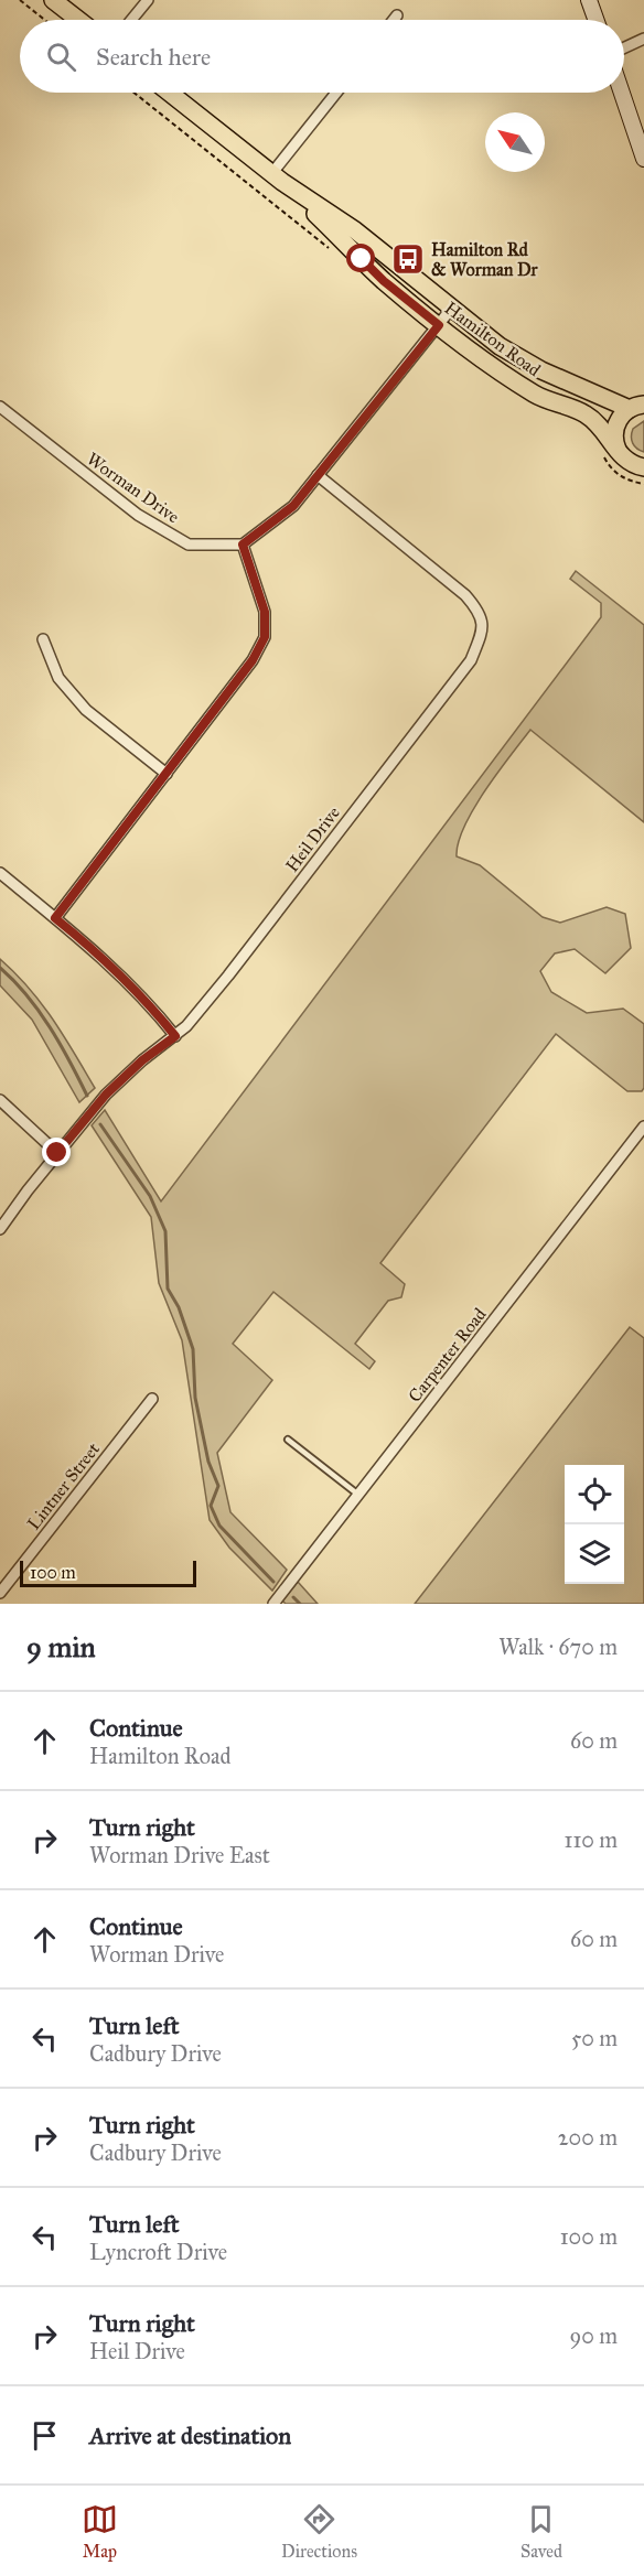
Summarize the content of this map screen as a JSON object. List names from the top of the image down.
{
  "streets": {
    "main road": ["Hamilton Road"],
    "street": [
      "Worman Drive",
      "Heil Drive",
      "Carpenter Road",
      "Lintner Street"
    ]
  },
  "places": {
    "bus stop": ["Hamilton Rd & Worman Dr"]
  },
  "scale_bar": "100 m",
  "north": "top left",
  "page": {
    "search": "Search here",
    "scale": "100 m",
    "heading": ["9 min", "Walk · 670 m"],
    "list": [
      ["Continue", "Hamilton Road", "60 m"],
      ["Turn right", "Worman Drive East", "110 m"],
      ["Continue", "Worman Drive", "60 m"],
      ["Turn left", "Cadbury Drive", "50 m"],
      ["Turn right", "Cadbury Drive", "200 m"],
      ["Turn left", "Lyncroft Drive", "100 m"],
      ["Turn right", "Heil Drive", "90 m"],
      "Arrive at destination"
    ],
    "nav": ["Map", "Directions", "Saved"]
  }
}
